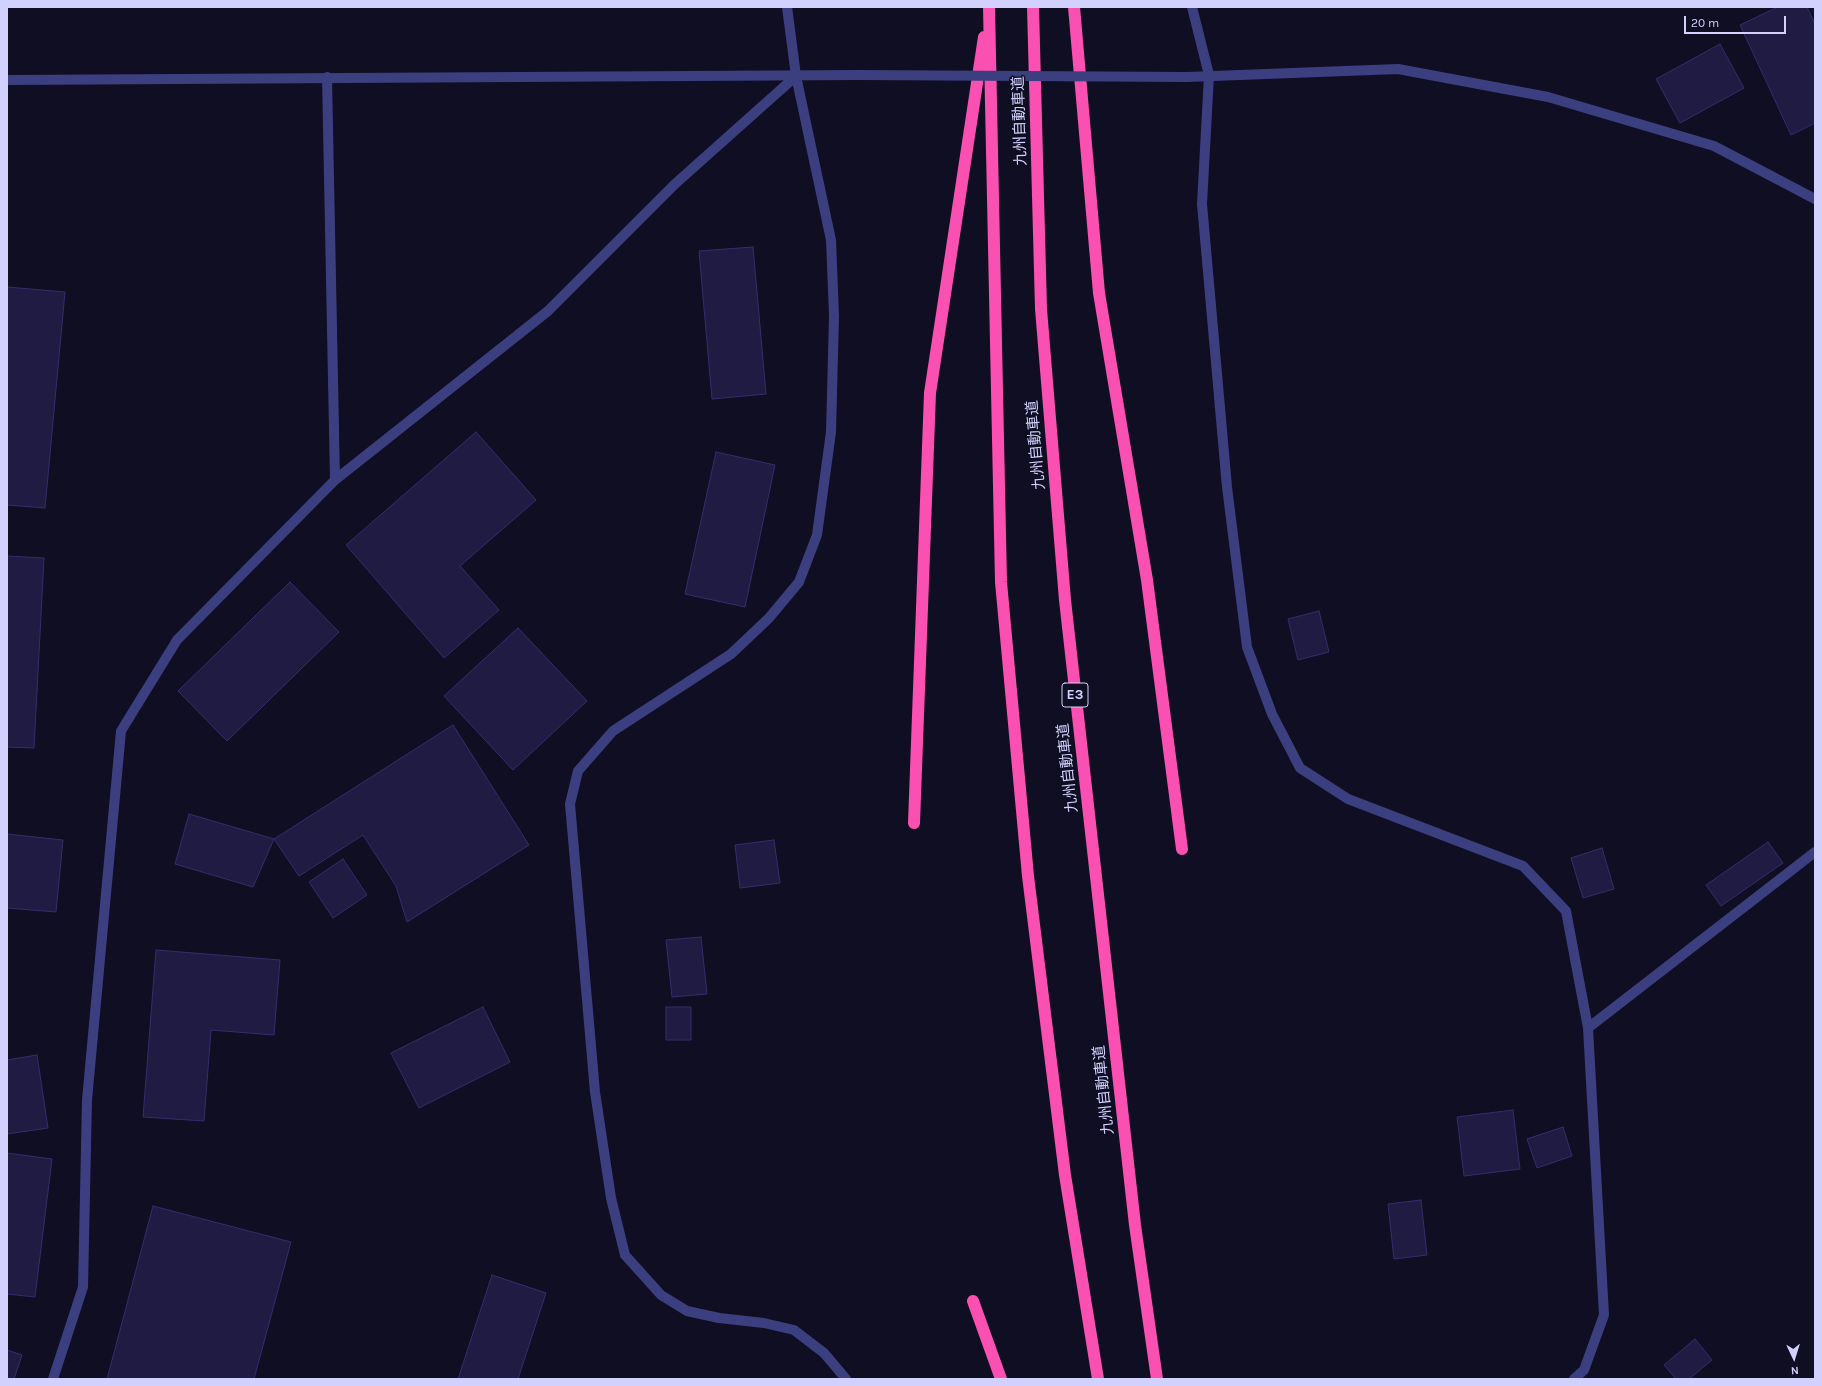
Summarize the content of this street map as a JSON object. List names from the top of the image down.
{
  "streets": {
    "highway": ["九州自動車道", "E3"]
  },
  "scale_bar": "20 m",
  "north": "bottom"
}
